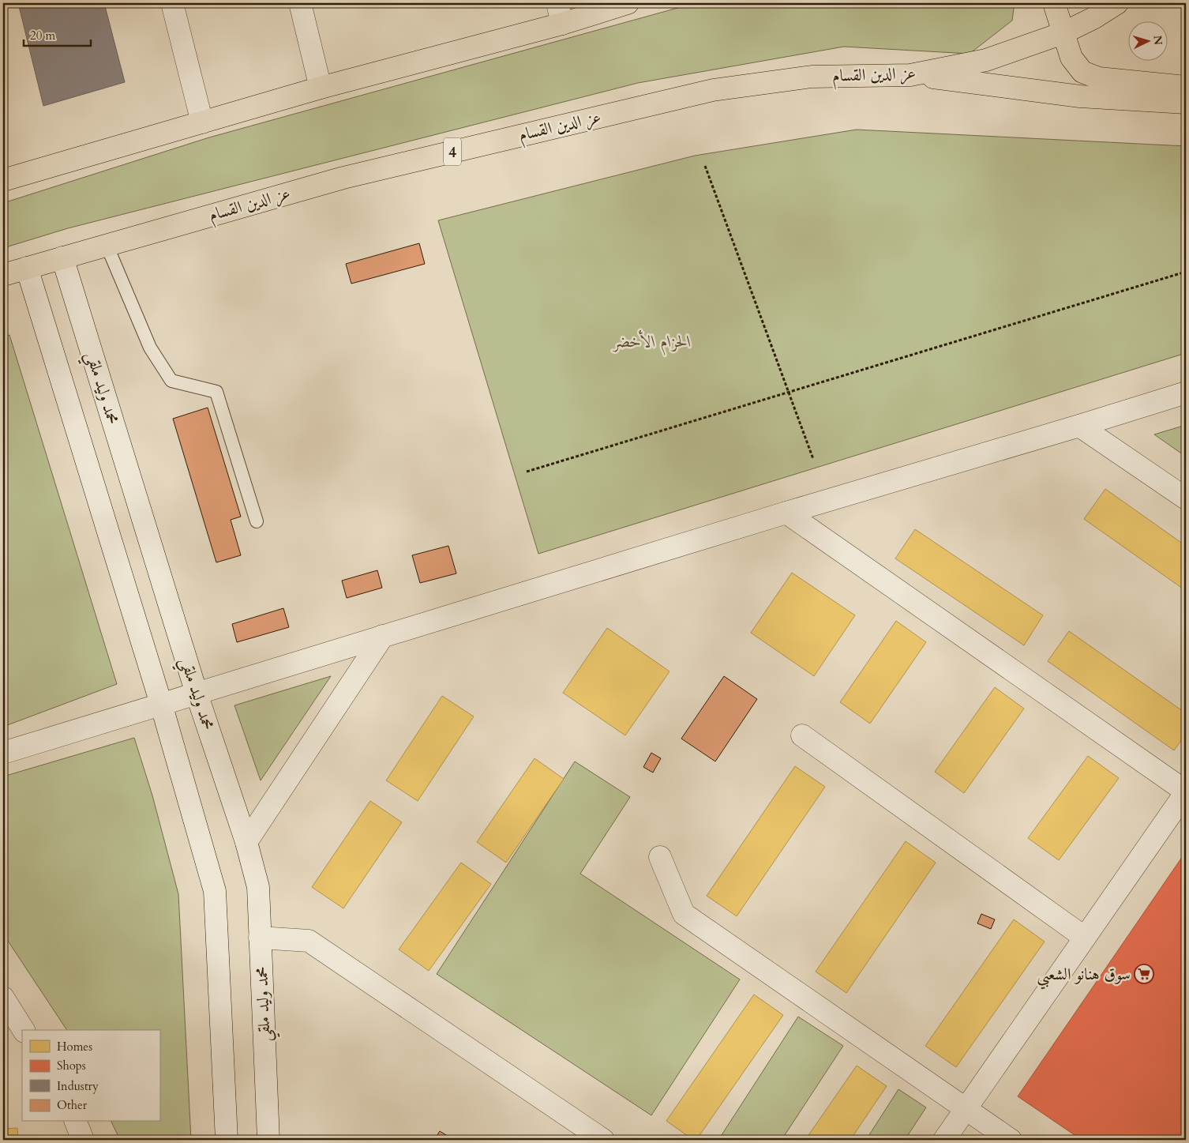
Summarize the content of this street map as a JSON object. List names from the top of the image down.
{
  "streets": {
    "main road": ["عز الدين القسام", "4"],
    "street": ["محمد وليد ملقي"]
  },
  "crossings": [
    ["عز الدين القسام", "محمد وليد ملقي"]
  ],
  "parks": ["الحزام الأخضر"],
  "places": {
    "supermarket": ["سوق هنانو الشعبي"]
  },
  "legend": [
    "Homes",
    "Shops",
    "Industry",
    "Other"
  ],
  "scale_bar": "20 m",
  "north": "right"
}
